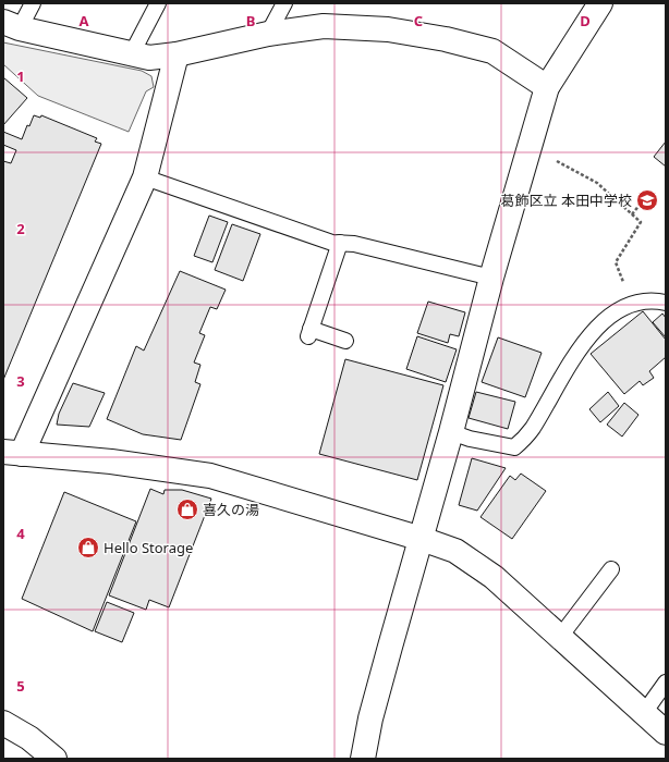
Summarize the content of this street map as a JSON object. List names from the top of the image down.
{
  "places": {
    "school or university": ["葛飾区立 本田中学校"],
    "shop": ["喜久の湯", "Hello Storage"]
  },
  "grid": {
    "columns": [
      "A",
      "B",
      "C",
      "D"
    ],
    "rows": [
      "1",
      "2",
      "3",
      "4",
      "5"
    ]
  }
}
